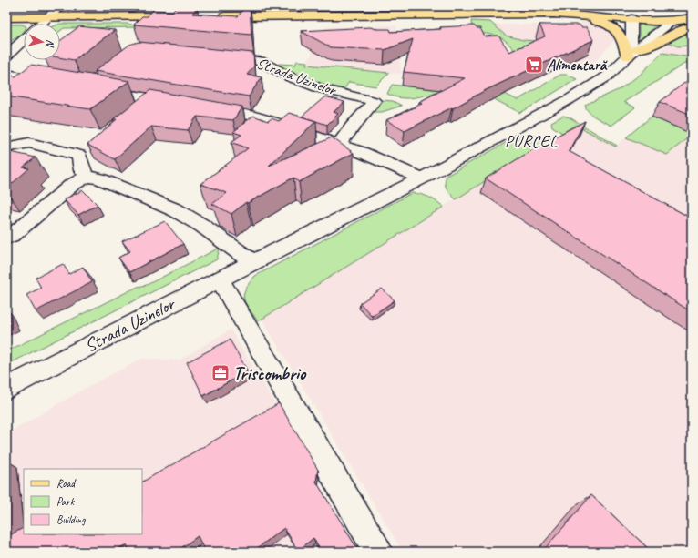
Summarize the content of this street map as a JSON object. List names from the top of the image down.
{
  "streets": {
    "street": ["Strada Uzinelor"]
  },
  "districts": ["PURCEL"],
  "places": {
    "supermarket": ["Alimentară"],
    "office": ["Triscombrio"]
  },
  "legend": ["Road", "Park", "Building"],
  "north": "right"
}
